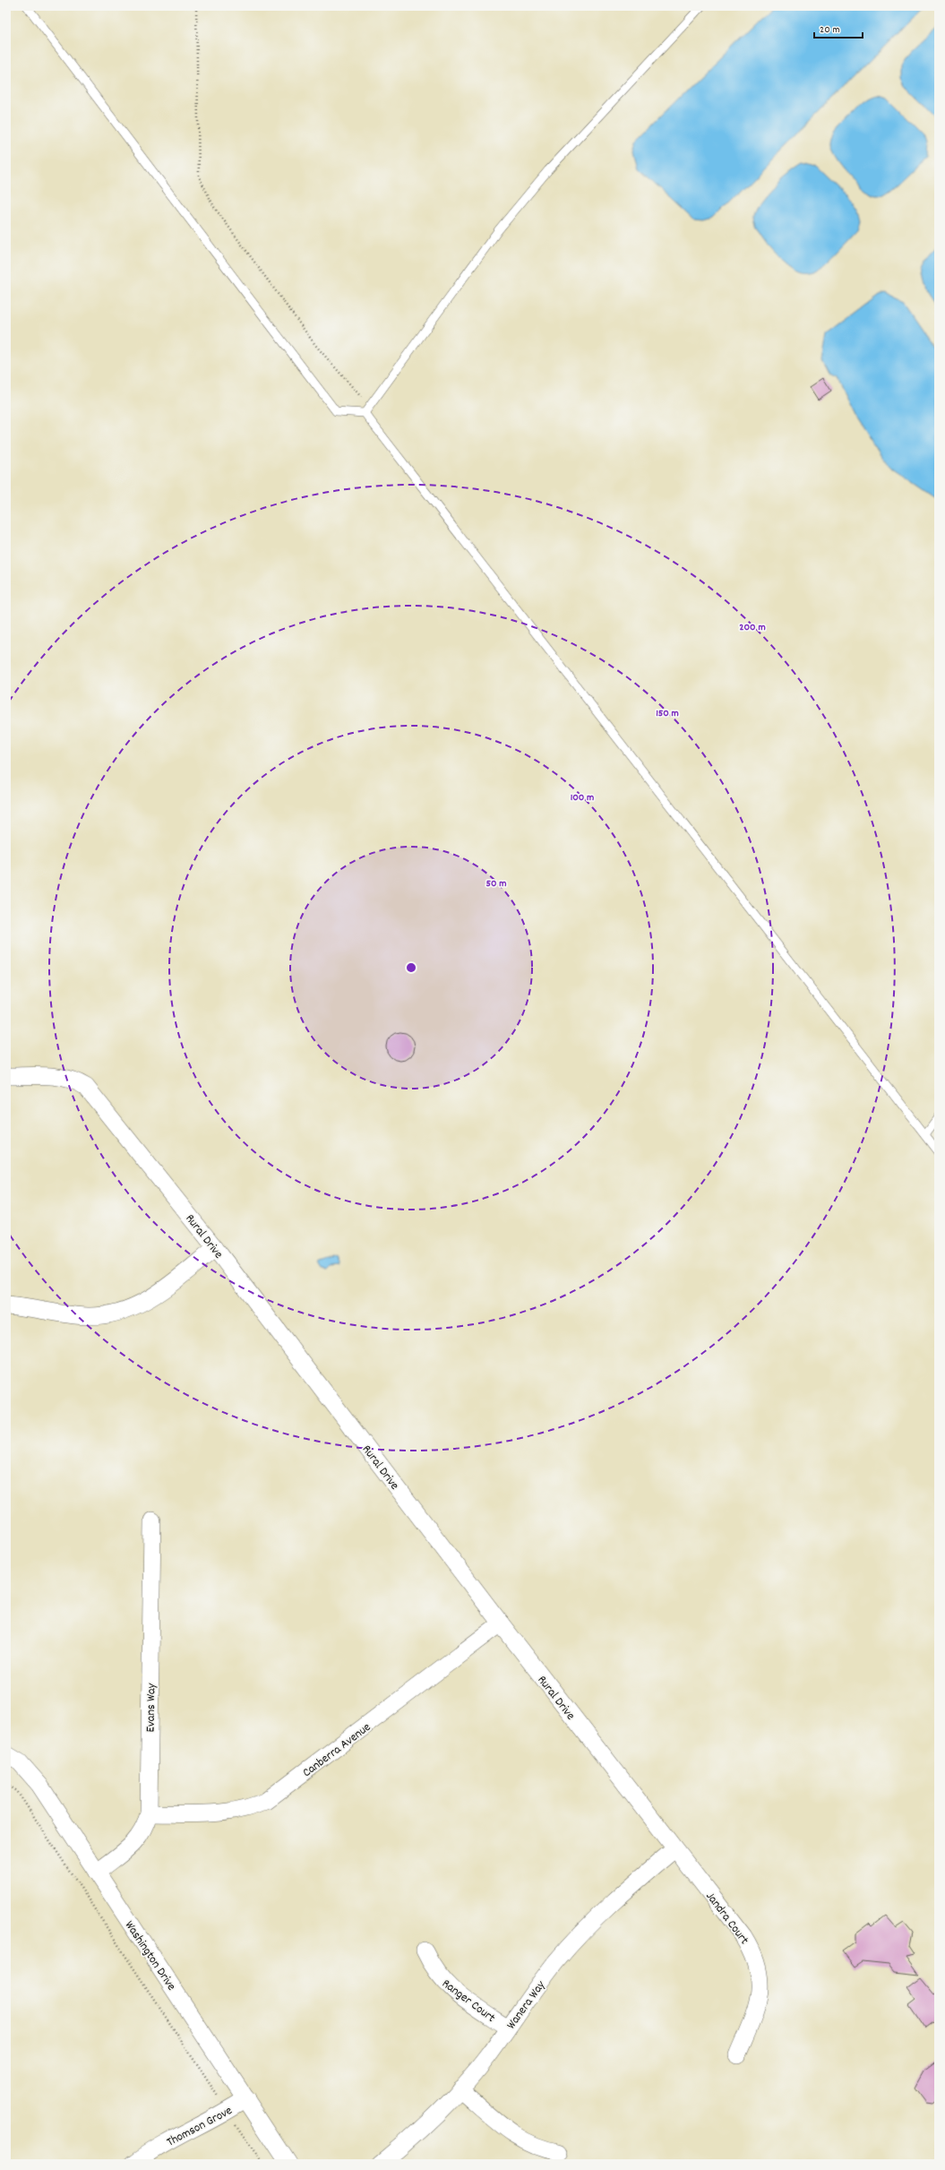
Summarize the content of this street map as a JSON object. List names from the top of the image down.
{
  "streets": {
    "street": [
      "Rural Drive",
      "Evans Way",
      "Canberra Avenue",
      "Jandra Court",
      "Washington Drive",
      "Ranger Court",
      "Wanera Way",
      "Thomson Grove"
    ]
  },
  "crossings": [
    ["Rural Drive", "Canberra Avenue"],
    ["Rural Drive", "Jandra Court"],
    ["Rural Drive", "Wanera Way"],
    ["Evans Way", "Canberra Avenue"],
    ["Evans Way", "Washington Drive"],
    ["Jandra Court", "Wanera Way"],
    ["Washington Drive", "Thomson Grove"],
    ["Ranger Court", "Wanera Way"]
  ],
  "scale_bar": "20 m",
  "rings": [
    "200 m",
    "150 m",
    "100 m",
    "50 m"
  ]
}
